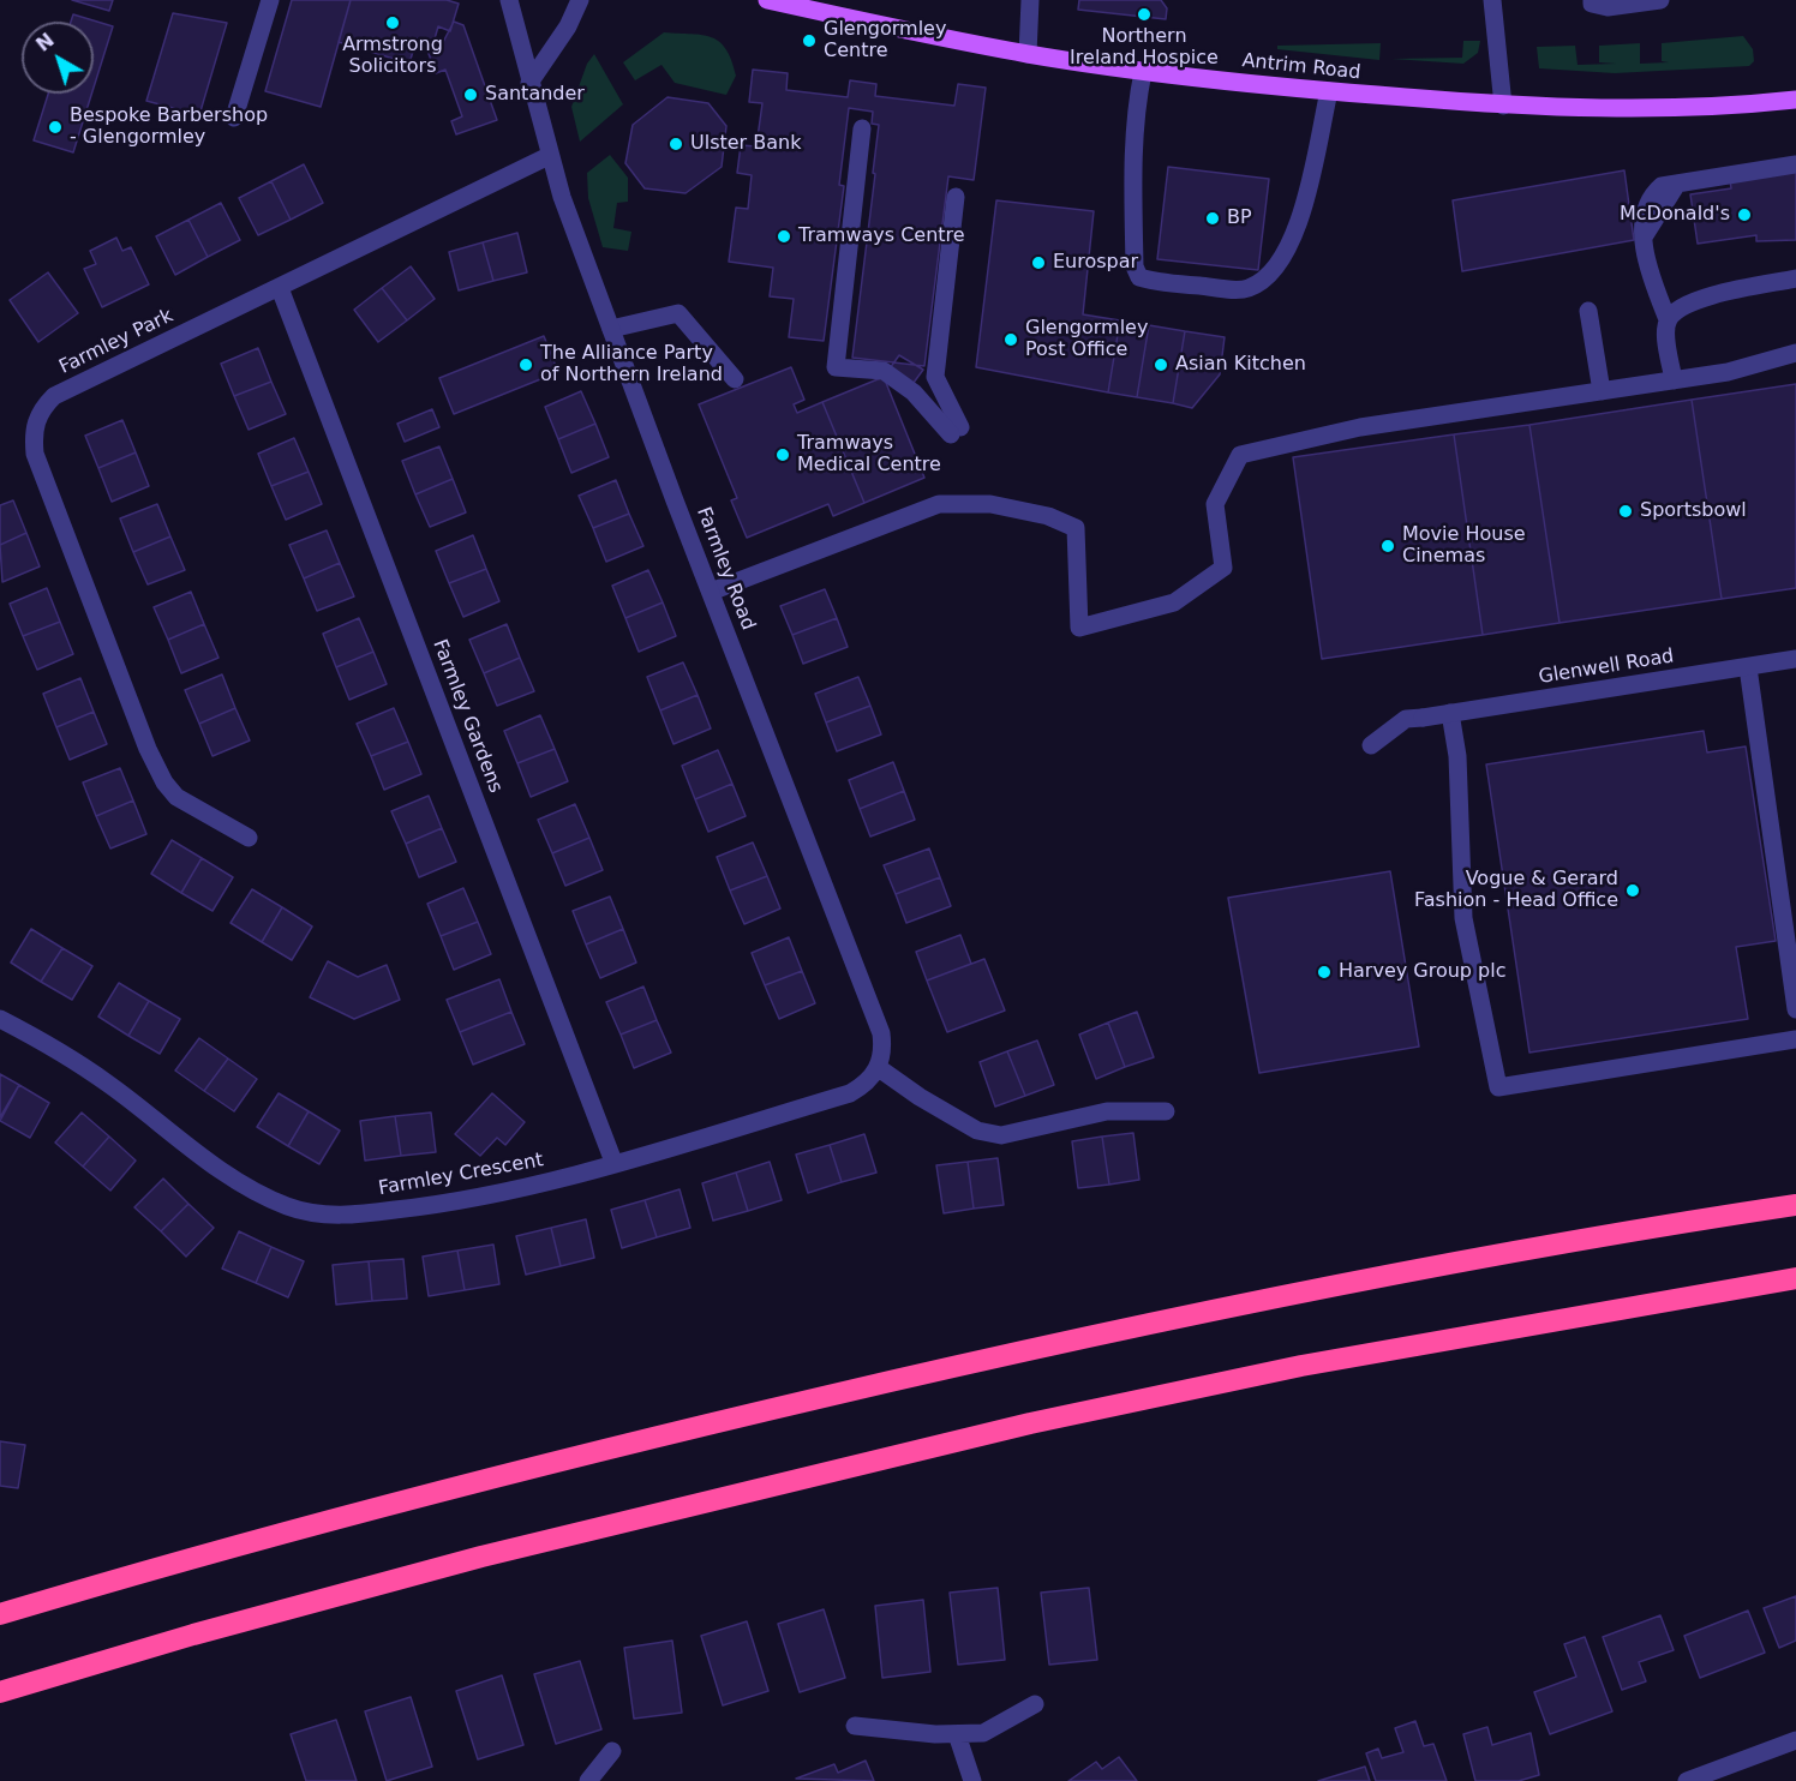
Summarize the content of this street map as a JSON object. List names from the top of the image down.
{
  "streets": {
    "main road": ["Antrim Road"],
    "street": [
      "Farmley Park",
      "Farmley Road",
      "Glenwell Road",
      "Farmley Gardens",
      "Farmley Crescent"
    ]
  },
  "crossings": [
    ["Farmley Park", "Farmley Road"],
    ["Farmley Park", "Farmley Gardens"],
    ["Farmley Road", "Farmley Crescent"],
    ["Farmley Gardens", "Farmley Crescent"]
  ],
  "places": [
    "Northern Ireland Hospice",
    "Armstrong Solicitors",
    "Glengormley Centre",
    "Santander",
    "Bespoke Barbershop - Glengormley",
    "Ulster Bank",
    "McDonald's",
    "BP",
    "Tramways Centre",
    "Eurospar",
    "Glengormley Post Office",
    "The Alliance Party of Northern Ireland",
    "Asian Kitchen",
    "Tramways Medical Centre",
    "Sportsbowl",
    "Movie House Cinemas",
    "Vogue & Gerard Fashion - Head Office",
    "Harvey Group plc"
  ],
  "north": "top left"
}
